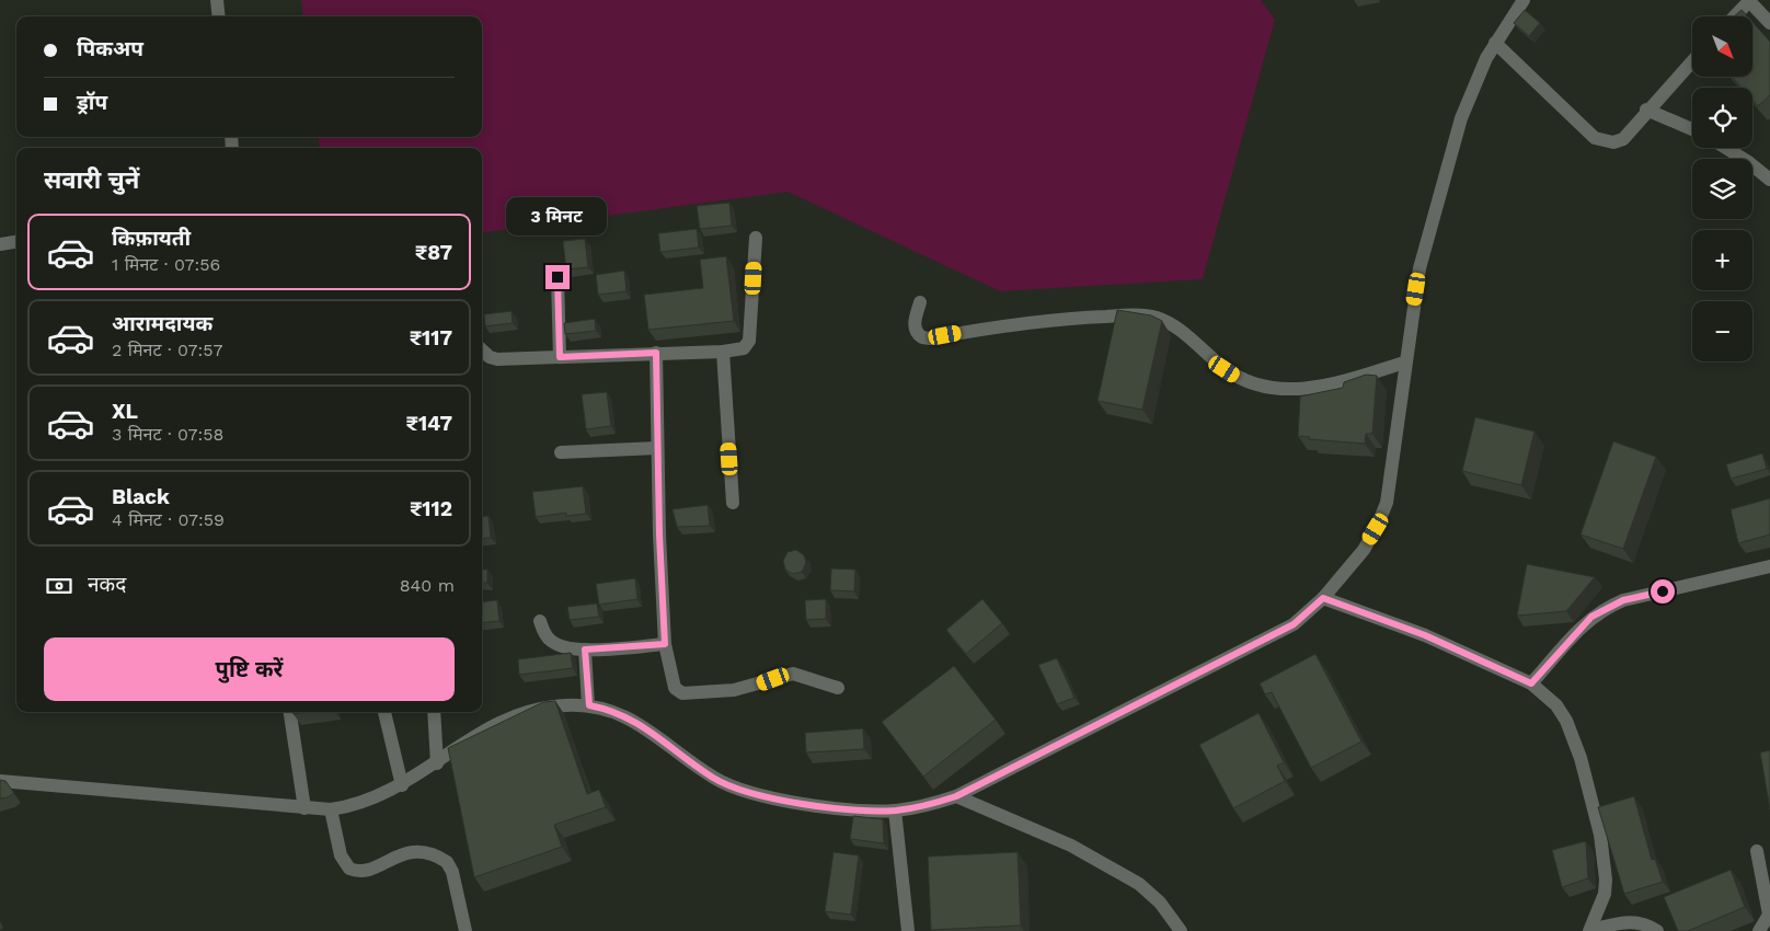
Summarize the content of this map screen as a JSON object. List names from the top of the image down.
{
  "north": "bottom right",
  "page": {
    "map_buttons": ["+", "−"],
    "banner": ["पिकअप", "ड्रॉप"],
    "heading": "सवारी चुनें",
    "bubble": "3 मिनट",
    "list": [
      {
        "name": "किफ़ायती",
        "note": "1 मिनट · 07:56",
        "value": "₹87"
      },
      {
        "name": "आरामदायक",
        "note": "2 मिनट · 07:57",
        "value": "₹117"
      },
      {
        "name": "XL",
        "note": "3 मिनट · 07:58",
        "value": "₹147"
      },
      {
        "name": "Black",
        "note": "4 मिनट · 07:59",
        "value": "₹112"
      }
    ],
    "pay": ["नकद", "840 m"],
    "buttons": "पुष्टि करें"
  }
}
